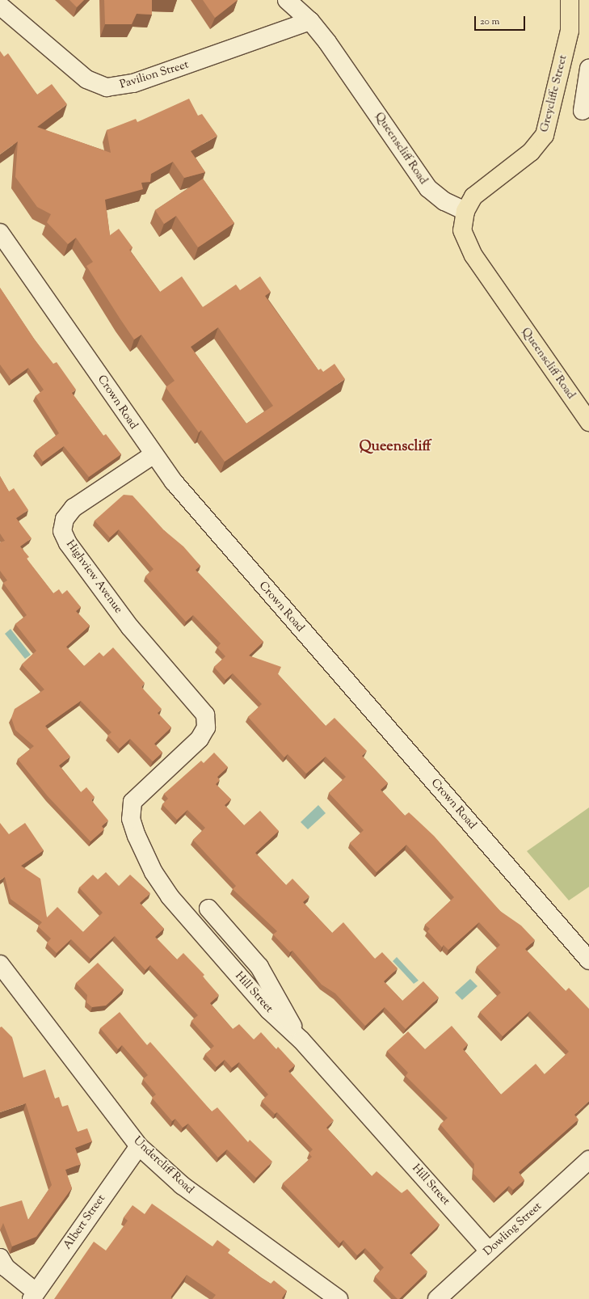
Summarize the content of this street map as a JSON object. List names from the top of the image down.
{
  "streets": {
    "main road": ["Greycliffe Street", "Queenscliff Road"],
    "street": [
      "Pavilion Street",
      "Crown Road",
      "Highview Avenue",
      "Hill Street",
      "Undercliff Road",
      "Albert Street",
      "Dowling Street"
    ]
  },
  "crossings": [
    ["Pavilion Street", "Queenscliff Road"],
    ["Greycliffe Street", "Queenscliff Road"],
    ["Crown Road", "Highview Avenue"],
    ["Highview Avenue", "Hill Street"],
    ["Hill Street", "Dowling Street"],
    ["Undercliff Road", "Albert Street"]
  ],
  "districts": ["Queenscliff"],
  "scale_bar": "20 m"
}
